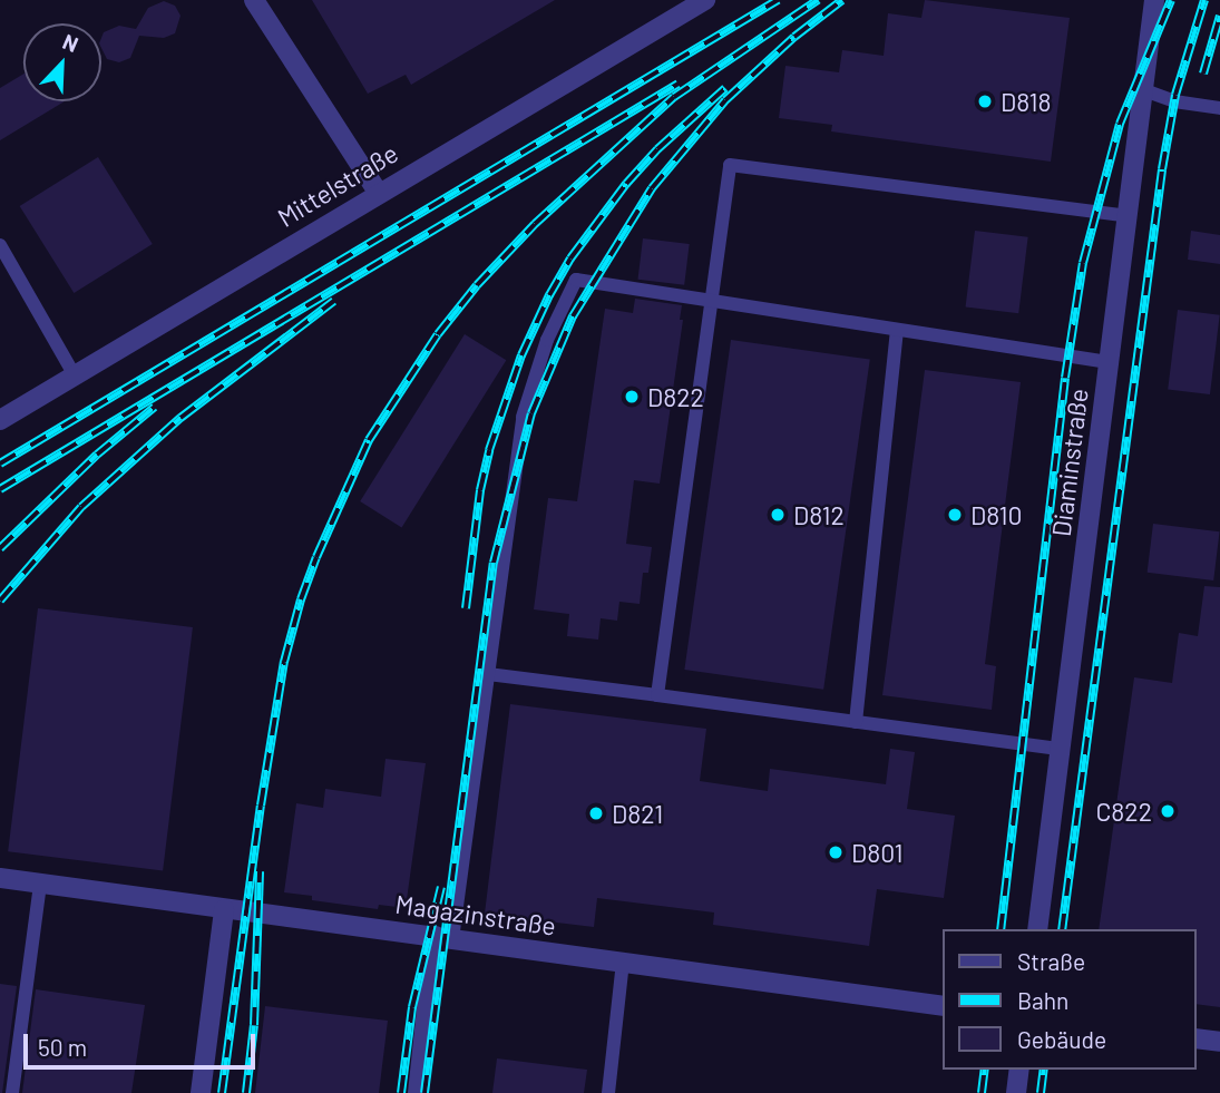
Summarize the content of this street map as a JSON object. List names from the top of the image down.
{
  "streets": {
    "street": ["Mittelstraße", "Diaminstraße", "Magazinstraße"]
  },
  "places": [
    "D818",
    "D822",
    "D812",
    "D810",
    "C822",
    "D821",
    "D801"
  ],
  "legend": ["Straße", "Bahn", "Gebäude"],
  "scale_bar": "50 m",
  "north": "top right"
}
